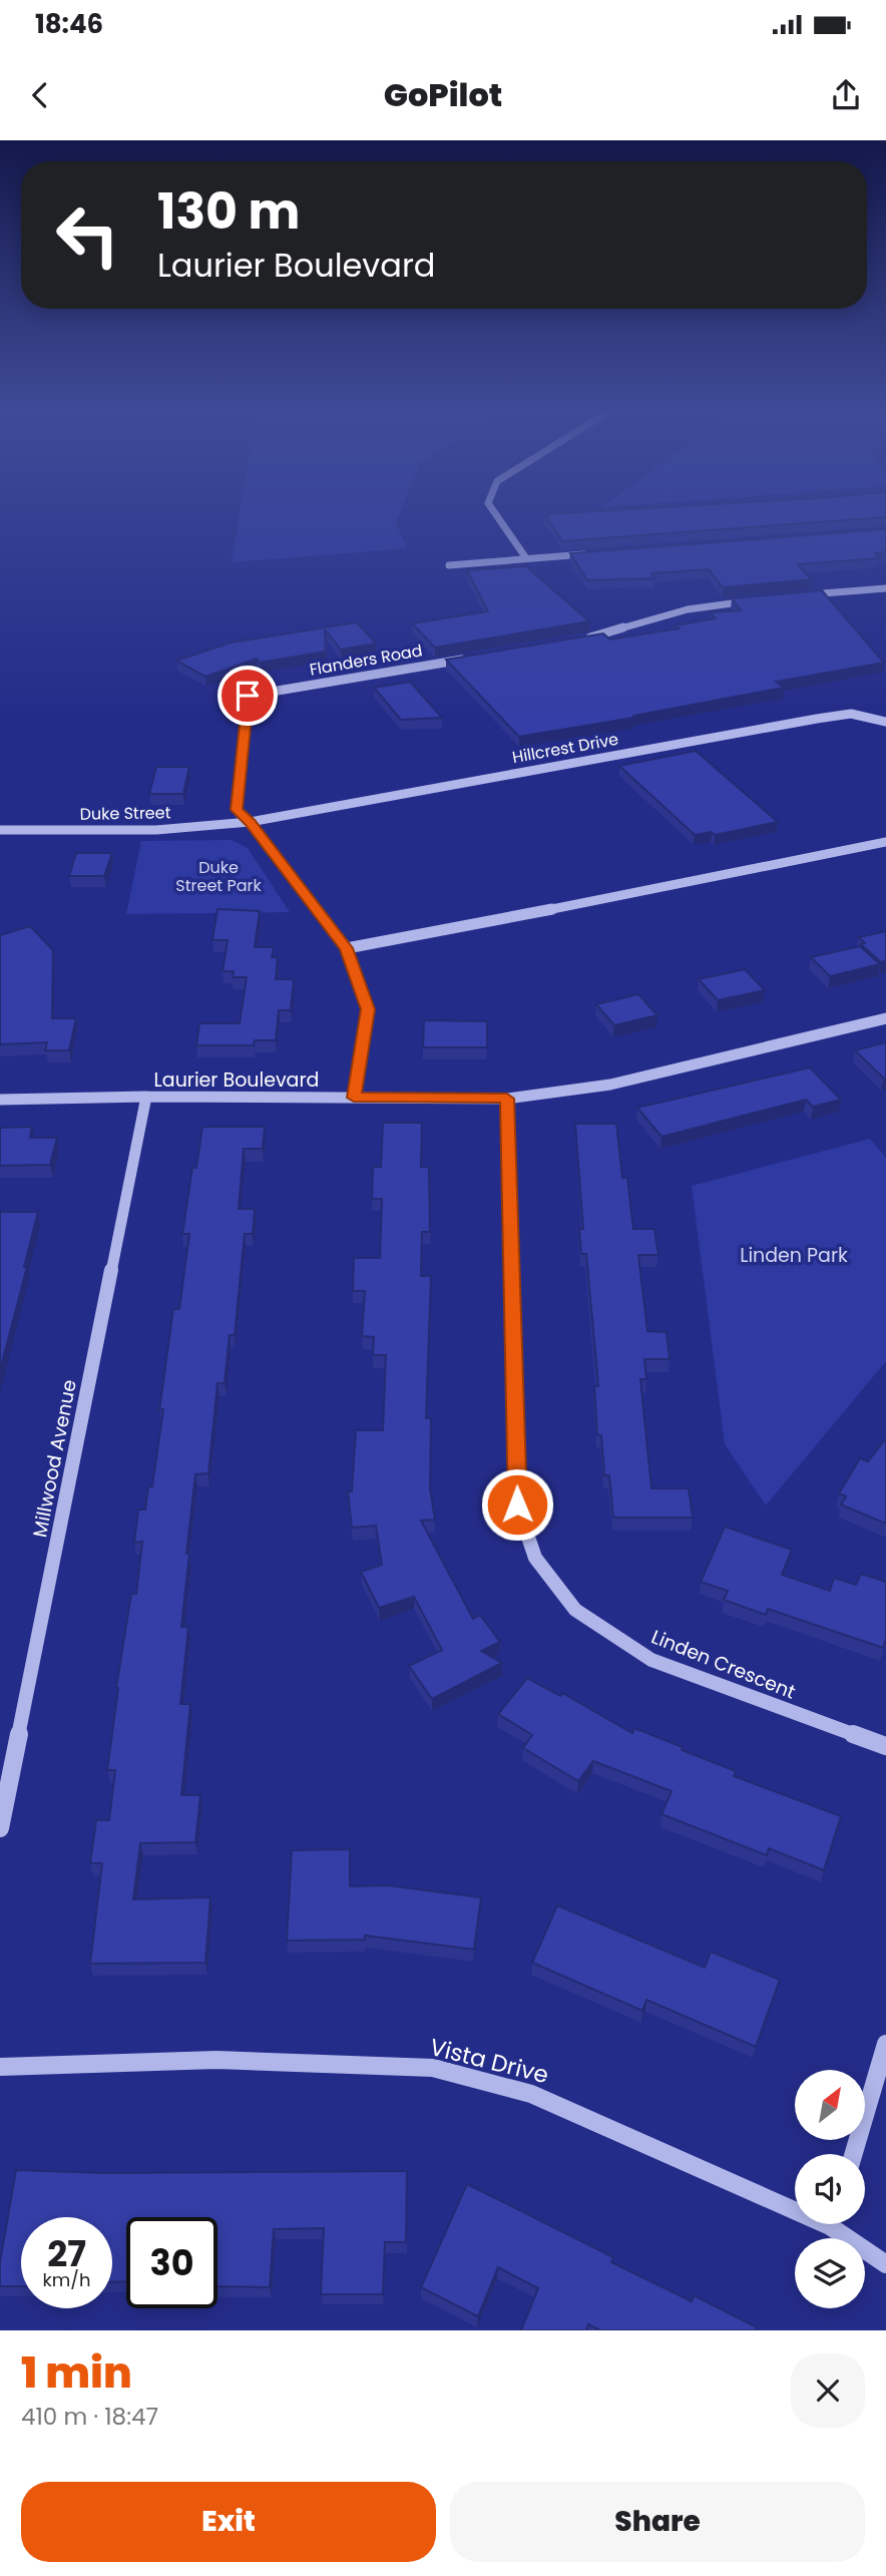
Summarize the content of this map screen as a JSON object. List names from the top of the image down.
{
  "streets": {
    "street": [
      "Flanders Road",
      "Hillcrest Drive",
      "Duke Street",
      "Laurier Boulevard",
      "Millwood Avenue",
      "Linden Crescent",
      "Vista Drive"
    ]
  },
  "crossings": [
    ["Flanders Road", "Hillcrest Drive"],
    ["Flanders Road", "Duke Street"],
    ["Flanders Road", "Laurier Boulevard"],
    ["Hillcrest Drive", "Duke Street"],
    ["Laurier Boulevard", "Millwood Avenue"],
    ["Laurier Boulevard", "Linden Crescent"]
  ],
  "parks": ["Duke Street Park", "Linden Park"],
  "north": "top right",
  "page": {
    "status": "18:46",
    "header": "GoPilot",
    "turn": ["130 m", "Laurier Boulevard"],
    "speed": "27 km/h",
    "limit": "30",
    "heading": ["1 min", "410 m · 18:47"],
    "buttons": ["Exit", "Share"]
  }
}
